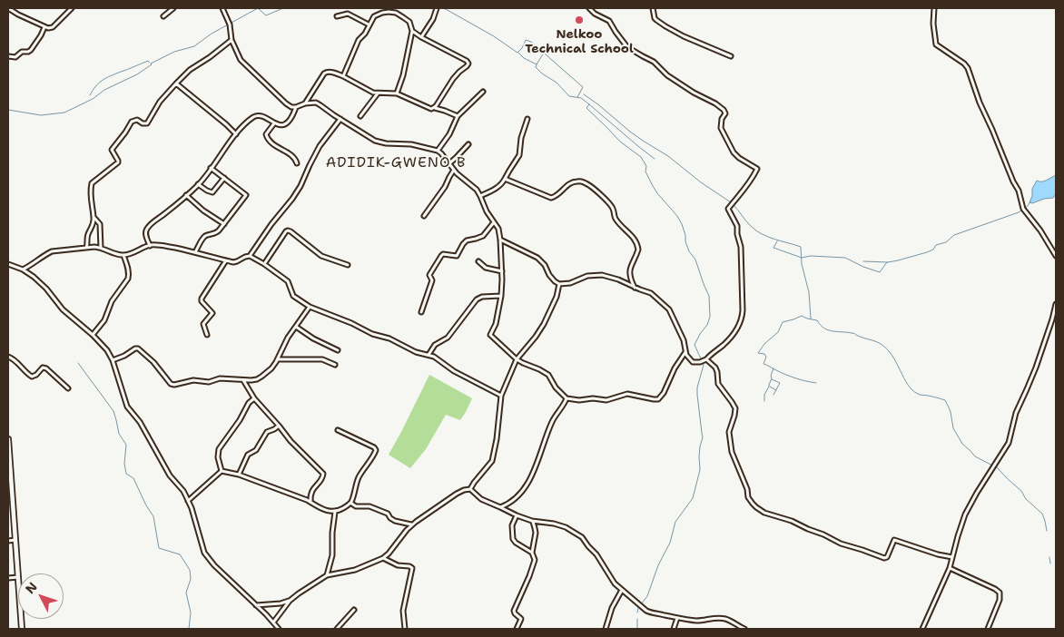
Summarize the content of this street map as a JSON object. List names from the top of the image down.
{
  "districts": ["ADIDIK-GWENO B"],
  "places": ["Nelkoo Technical School"],
  "north": "top left"
}
